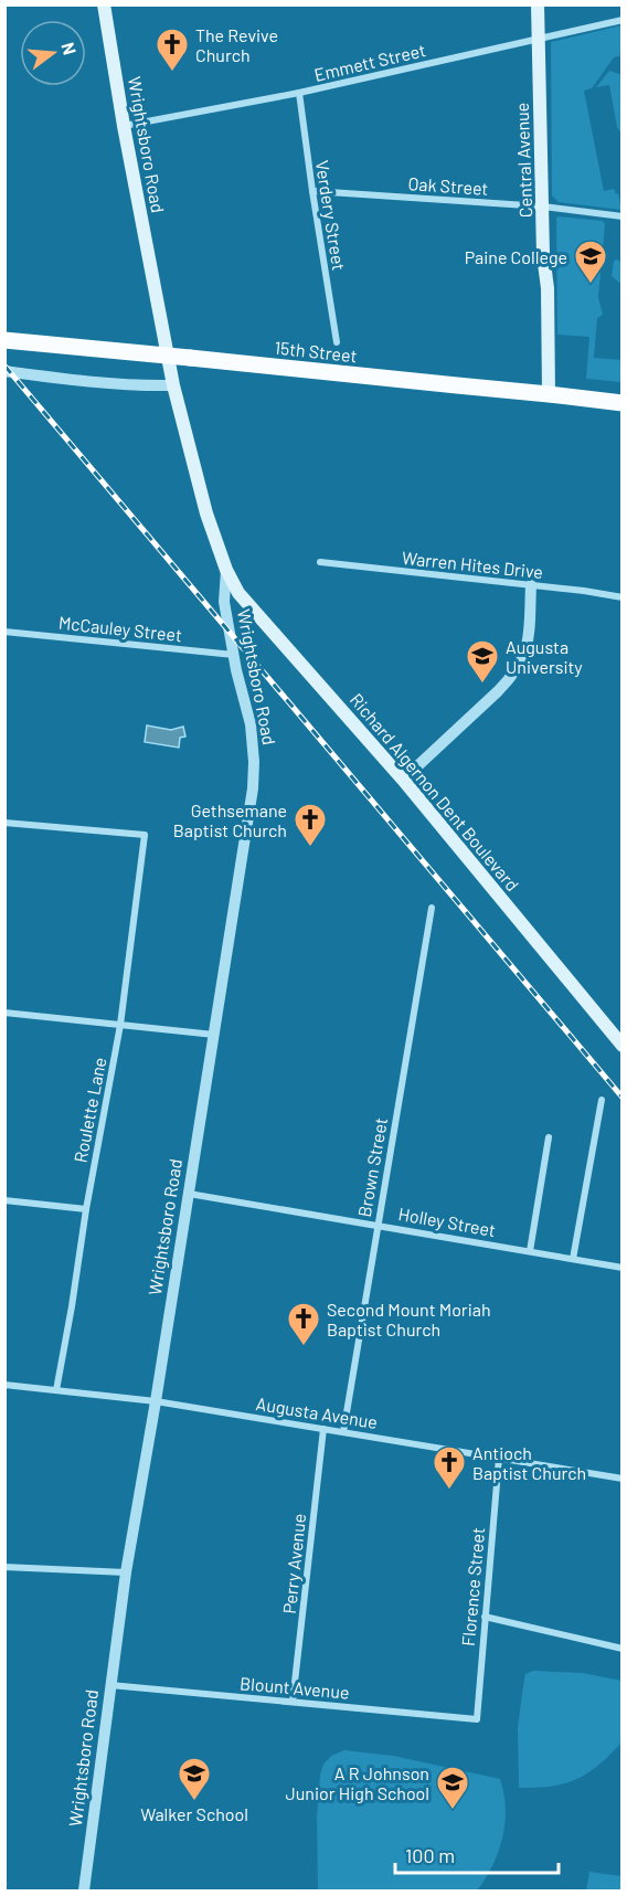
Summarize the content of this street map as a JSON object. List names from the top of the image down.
{
  "streets": {
    "main road": [
      "Wrightsboro Road",
      "Central Avenue",
      "15th Street",
      "Richard Algernon Dent Boulevard"
    ],
    "street": [
      "Emmett Street",
      "Oak Street",
      "Verdery Street",
      "Warren Hites Drive",
      "McCauley Street",
      "Roulette Lane",
      "Brown Street",
      "Holley Street",
      "Augusta Avenue",
      "Perry Avenue",
      "Florence Street",
      "Blount Avenue"
    ]
  },
  "crossings": [
    ["Emmett Street", "Wrightsboro Road"],
    ["Emmett Street", "Central Avenue"],
    ["Emmett Street", "Verdery Street"],
    ["Wrightsboro Road", "McCauley Street"],
    ["Wrightsboro Road", "Richard Algernon Dent Boulevard"],
    ["Wrightsboro Road", "Holley Street"],
    ["Wrightsboro Road", "Augusta Avenue"],
    ["Wrightsboro Road", "Blount Avenue"],
    ["Central Avenue", "Oak Street"],
    ["Central Avenue", "15th Street"],
    ["Oak Street", "Verdery Street"],
    ["Roulette Lane", "Augusta Avenue"],
    ["Brown Street", "Holley Street"],
    ["Brown Street", "Augusta Avenue"],
    ["Augusta Avenue", "Perry Avenue"],
    ["Augusta Avenue", "Florence Street"],
    ["Perry Avenue", "Blount Avenue"],
    ["Florence Street", "Blount Avenue"]
  ],
  "places": {
    "church": [
      "The Revive Church",
      "Gethsemane Baptist Church",
      "Second Mount Moriah Baptist Church",
      "Antioch Baptist Church"
    ],
    "school or university": [
      "Paine College",
      "Augusta University",
      "Walker School",
      "A R Johnson Junior High School"
    ]
  },
  "scale_bar": "100 m",
  "north": "right"
}
